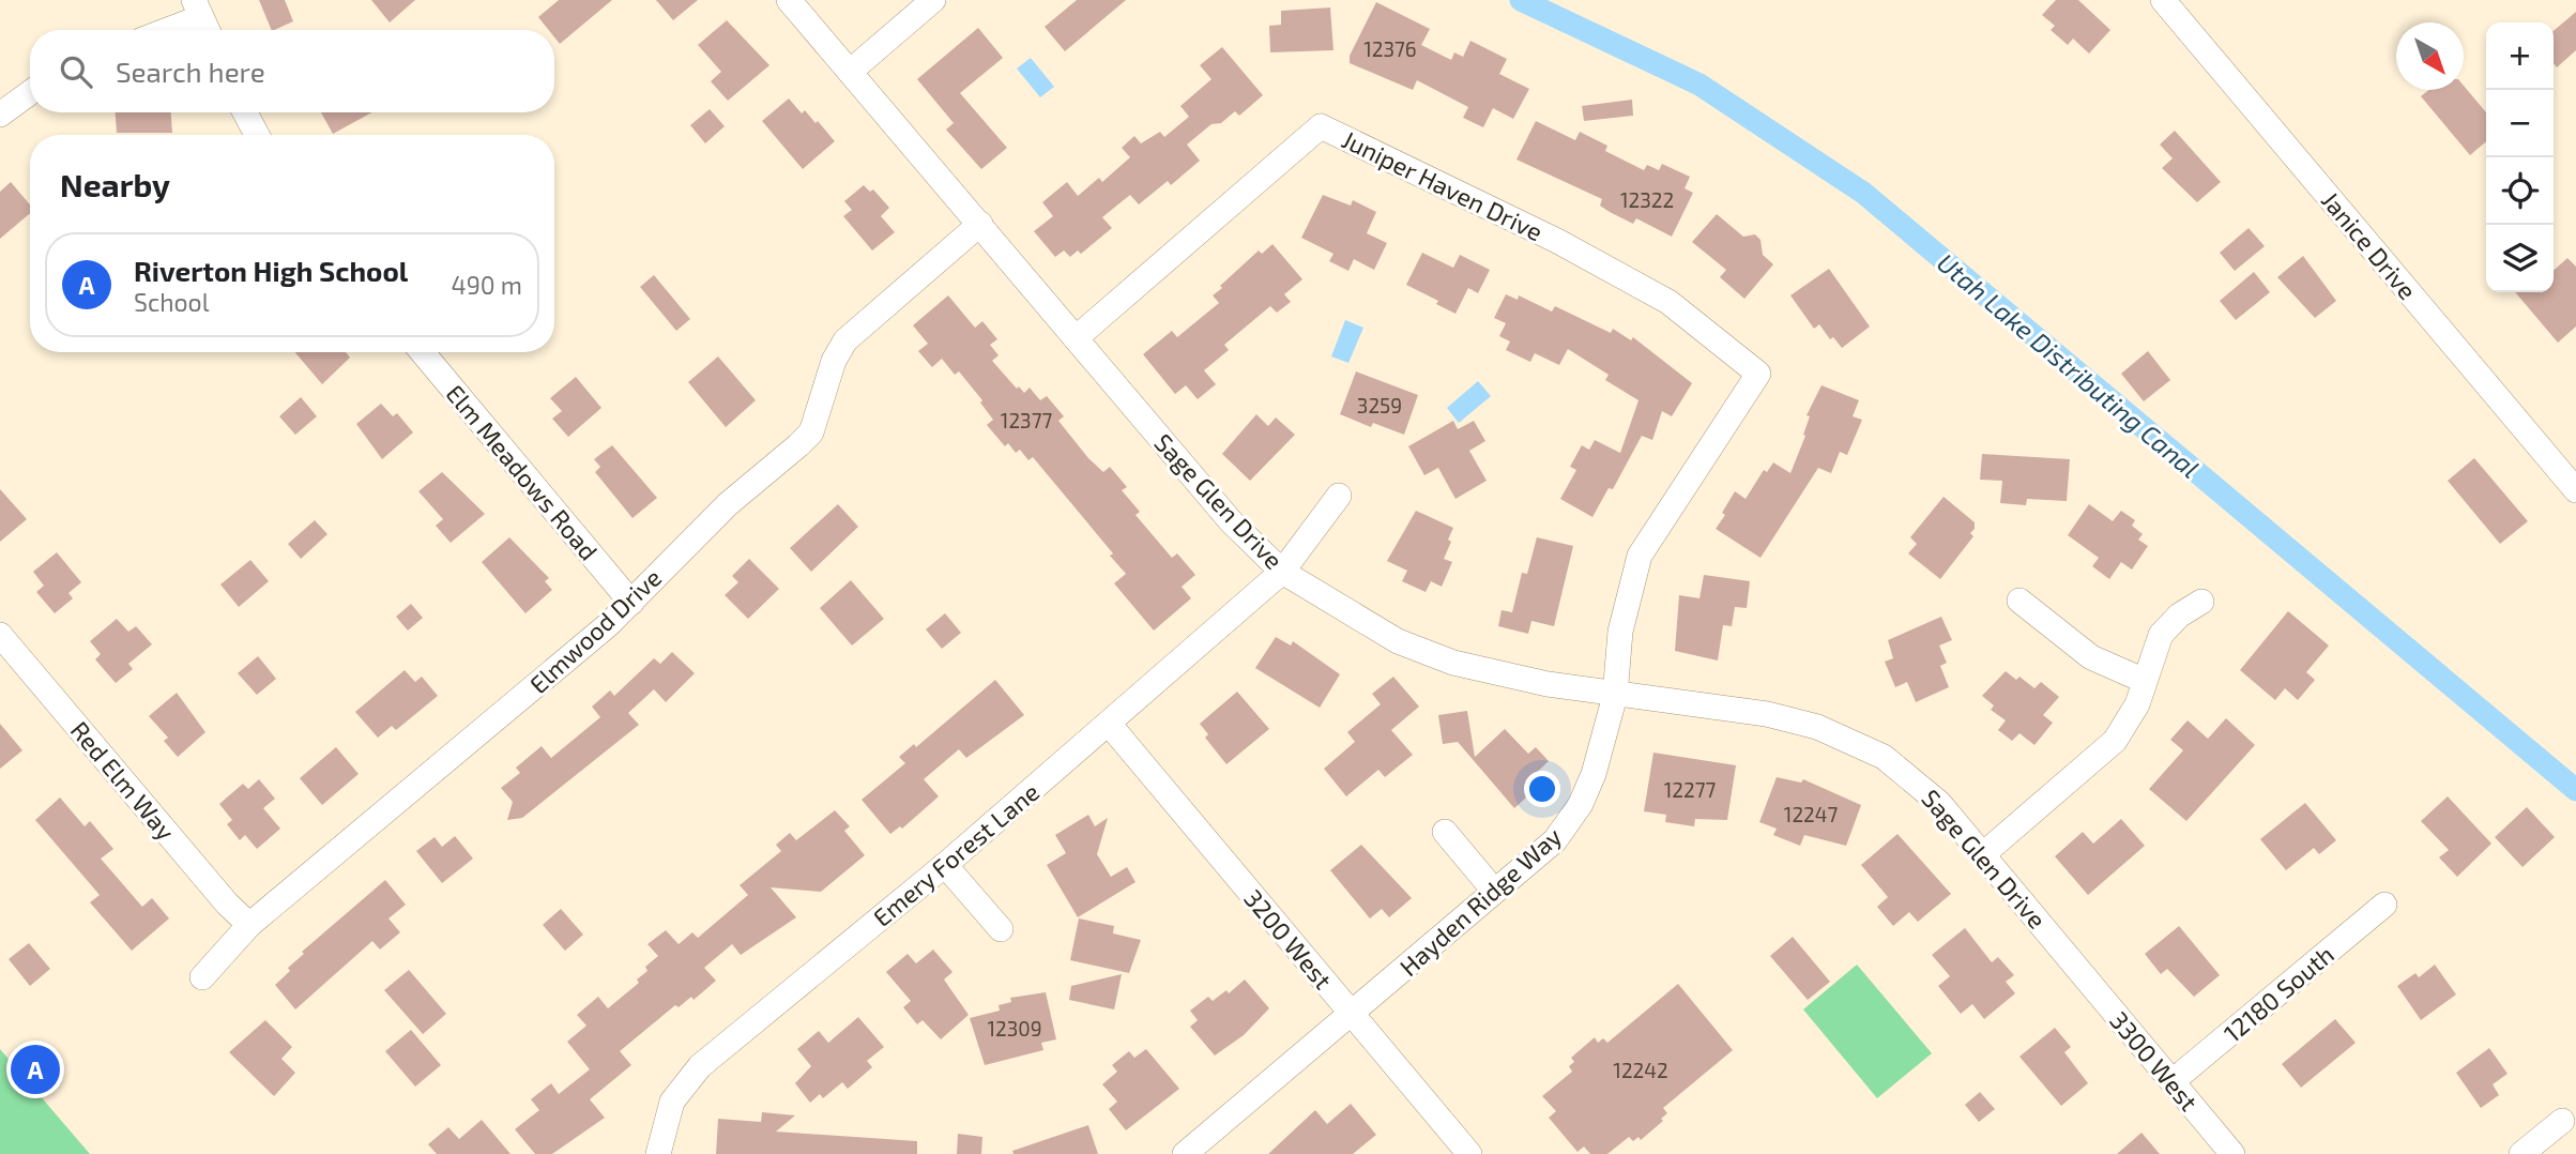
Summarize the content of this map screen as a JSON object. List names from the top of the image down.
{
  "streets": {
    "street": [
      "Juniper Haven Drive",
      "Janice Drive",
      "Elm Meadows Road",
      "Sage Glen Drive",
      "Elmwood Drive",
      "Red Elm Way",
      "Emery Forest Lane",
      "Hayden Ridge Way",
      "3200 West",
      "12180 South",
      "3300 West"
    ]
  },
  "crossings": [
    ["Juniper Haven Drive", "Sage Glen Drive"],
    ["Juniper Haven Drive", "Hayden Ridge Way"],
    ["Elm Meadows Road", "Elmwood Drive"],
    ["Sage Glen Drive", "Elmwood Drive"],
    ["Sage Glen Drive", "Emery Forest Lane"],
    ["Sage Glen Drive", "Hayden Ridge Way"],
    ["Sage Glen Drive", "3300 West"],
    ["Elmwood Drive", "Red Elm Way"],
    ["Emery Forest Lane", "3200 West"],
    ["Hayden Ridge Way", "3200 West"],
    ["12180 South", "3300 West"]
  ],
  "water": ["Utah Lake Distributing Canal"],
  "house_numbers": [
    "12376",
    "12322",
    "3259",
    "12377",
    "12277",
    "12247",
    "12309",
    "12242"
  ],
  "north": "bottom right",
  "page": {
    "map_buttons": ["+", "−"],
    "search": "Search here",
    "heading": "Nearby",
    "list": [
      {
        "mark": "A",
        "name": "Riverton High School",
        "note": "School",
        "value": "490 m"
      }
    ],
    "pins": "A"
  }
}
